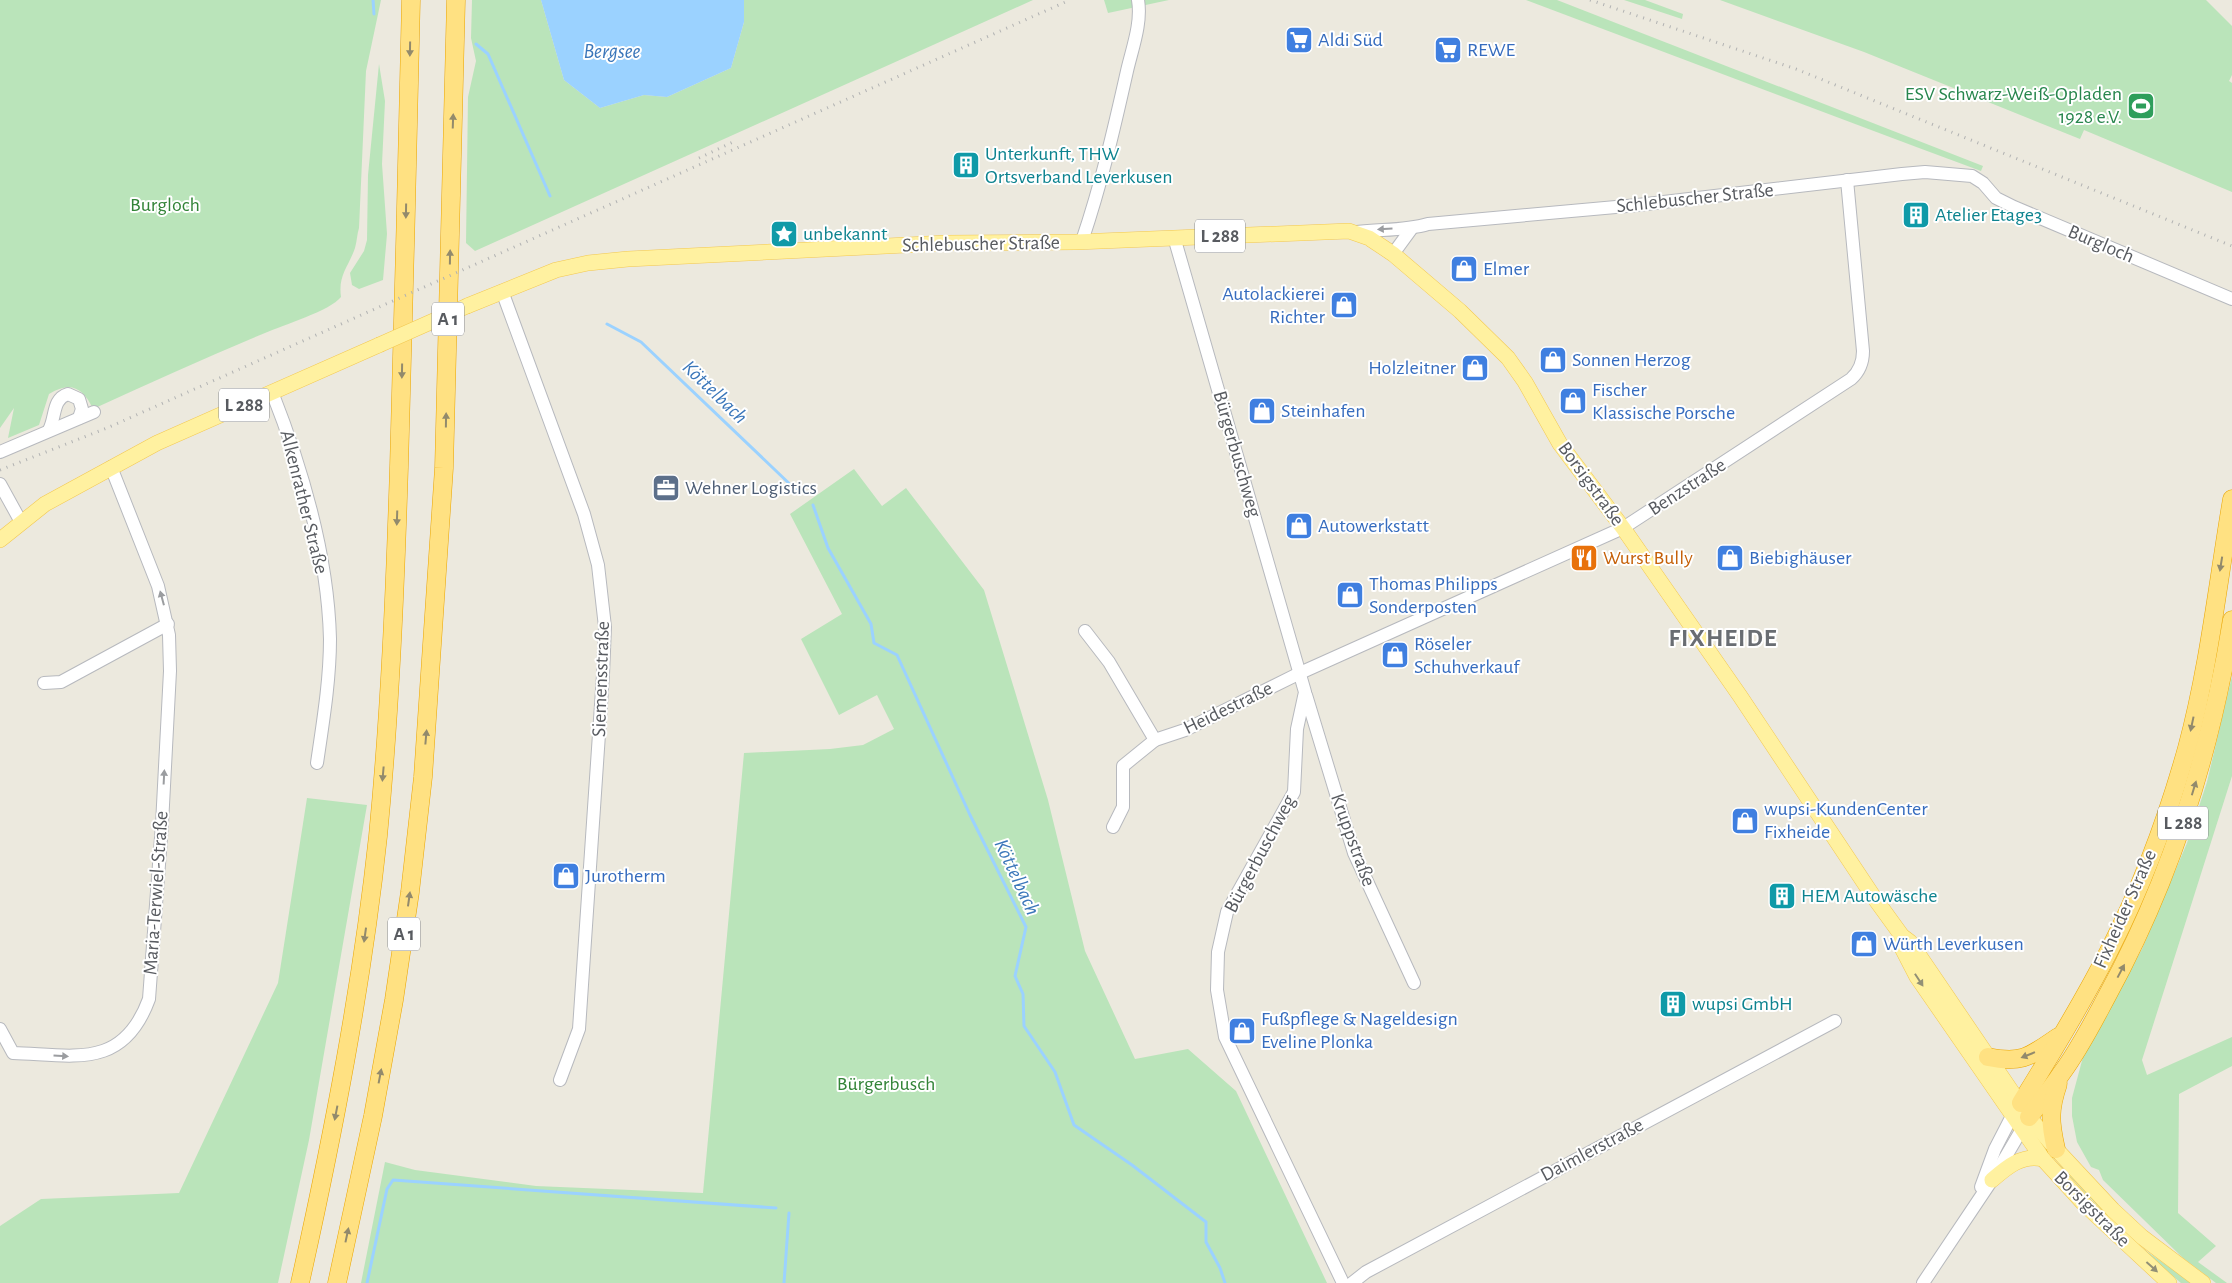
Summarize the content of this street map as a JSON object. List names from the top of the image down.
{
  "streets": {
    "highway": ["L 288", "A 1", "Fixheider Straße"],
    "main road": ["Schlebuscher Straße", "Borsigstraße"],
    "street": [
      "Burgloch",
      "Bürgerbuschweg",
      "Benzstraße",
      "Alkenrather Straße",
      "Siemensstraße",
      "Heidestraße",
      "Kruppstraße",
      "Maria-Terwiel-Straße",
      "Daimlerstraße"
    ]
  },
  "crossings": [
    ["Schlebuscher Straße", "L 288"],
    ["Schlebuscher Straße", "Burgloch"],
    ["Schlebuscher Straße", "Bürgerbuschweg"],
    ["Schlebuscher Straße", "Borsigstraße"],
    ["Schlebuscher Straße", "Benzstraße"],
    ["Schlebuscher Straße", "Alkenrather Straße"],
    ["Schlebuscher Straße", "Siemensstraße"],
    ["L 288", "Borsigstraße"],
    ["L 288", "Alkenrather Straße"],
    ["L 288", "Maria-Terwiel-Straße"],
    ["L 288", "Fixheider Straße"],
    ["Bürgerbuschweg", "Benzstraße"],
    ["Bürgerbuschweg", "Heidestraße"],
    ["Bürgerbuschweg", "Kruppstraße"],
    ["Borsigstraße", "Benzstraße"],
    ["Benzstraße", "Heidestraße"]
  ],
  "districts": ["FIXHEIDE"],
  "water": ["Bergsee", "Köttelbach"],
  "parks": ["Burgloch", "Bürgerbusch"],
  "places": {
    "supermarket": ["Aldi Süd", "REWE"],
    "sports": ["ESV Schwarz-Weiß-Opladen 1928 e.V."],
    "building": [
      "Unterkunft, THW Ortsverband Leverkusen",
      "Atelier Etage3",
      "HEM Autowäsche",
      "wupsi GmbH"
    ],
    "place": ["unbekannt"],
    "shop": [
      "Elmer",
      "Autolackierei Richter",
      "Sonnen Herzog",
      "Holzleitner",
      "Fischer Klassische Porsche",
      "Steinhafen",
      "Autowerkstatt",
      "Biebighäuser",
      "Thomas Philipps Sonderposten",
      "Röseler Schuhverkauf",
      "wupsi-KundenCenter Fixheide",
      "Jurotherm",
      "Würth Leverkusen",
      "Fußpflege & Nageldesign Eveline Plonka"
    ],
    "office": ["Wehner Logistics"],
    "restaurant": ["Wurst Bully"]
  }
}
